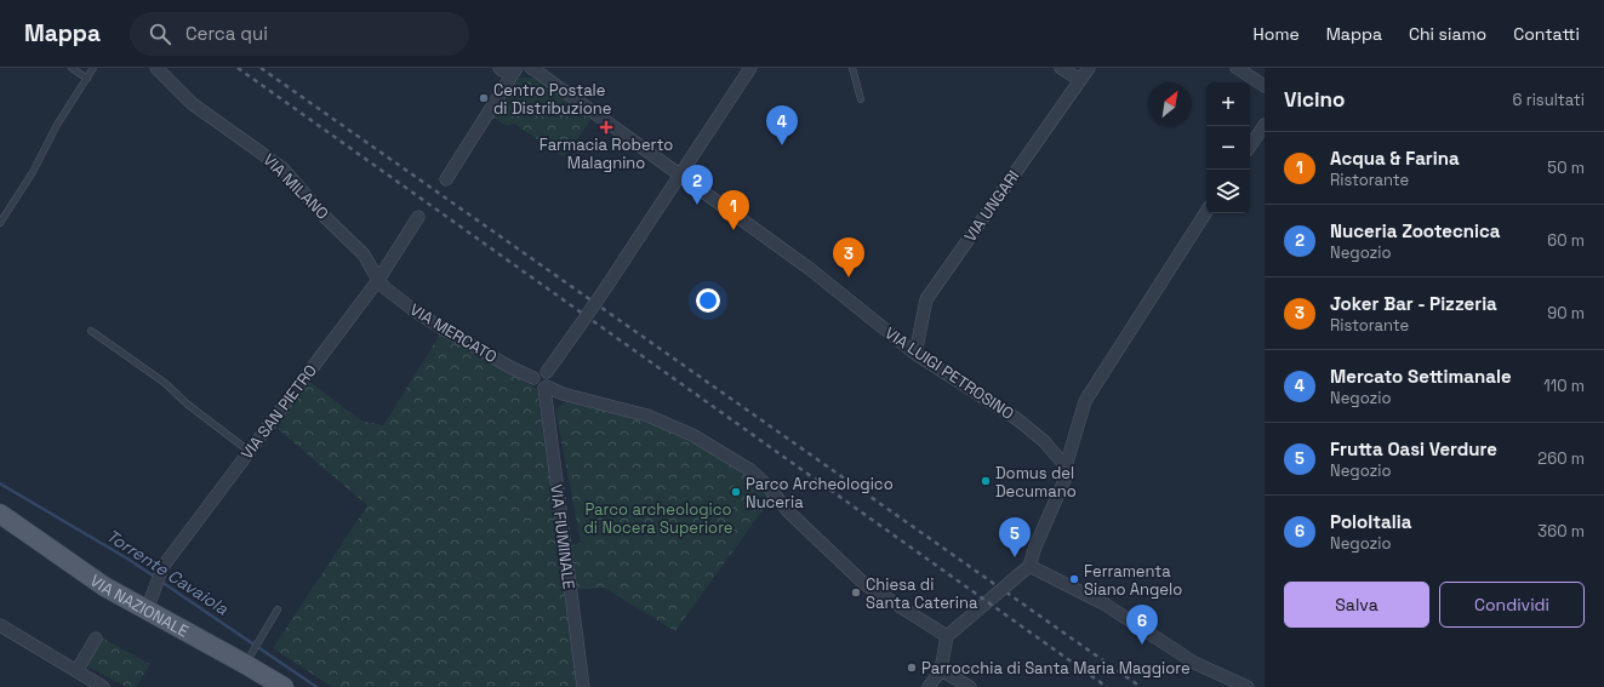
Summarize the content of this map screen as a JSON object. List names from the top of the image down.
{
  "streets": {
    "main road": ["VIA NAZIONALE"],
    "street": [
      "VIA MILANO",
      "VIA UNGARI",
      "VIA MERCATO",
      "VIA LUIGI PETROSINO",
      "VIA SAN PIETRO",
      "VIA FIUMINALE"
    ]
  },
  "crossings": [
    ["VIA MILANO", "VIA MERCATO"],
    ["VIA MILANO", "VIA SAN PIETRO"],
    ["VIA UNGARI", "VIA LUIGI PETROSINO"],
    ["VIA MERCATO", "VIA SAN PIETRO"],
    ["VIA MERCATO", "VIA FIUMINALE"],
    ["VIA SAN PIETRO", "VIA NAZIONALE"]
  ],
  "water": ["Torrente Cavaiola"],
  "parks": ["Parco archeologico di Nocera Superiore"],
  "places": {
    "other": [
      "Centro Postale di Distribuzione",
      "Domus del Decumano",
      "Parco Archeologico Nuceria",
      "Ferramenta Siano Angelo",
      "Chiesa di Santa Caterina",
      "Parrocchia di Santa Maria Maggiore"
    ],
    "health": ["Farmacia Roberto Malagnino"]
  },
  "north": "top right",
  "page": {
    "header": "Mappa",
    "search": "Cerca qui",
    "nav": [
      "Home",
      "Mappa",
      "Chi siamo",
      "Contatti"
    ],
    "heading": ["Vicino", "6 risultati"],
    "map_buttons": ["+", "−"],
    "pins": [
      "4",
      "2",
      "1",
      "3",
      "5",
      "6"
    ],
    "list": [
      {
        "mark": "1",
        "name": "Acqua & Farina",
        "note": "Ristorante",
        "value": "50 m"
      },
      {
        "mark": "2",
        "name": "Nuceria Zootecnica",
        "note": "Negozio",
        "value": "60 m"
      },
      {
        "mark": "3",
        "name": "Joker Bar - Pizzeria",
        "note": "Ristorante",
        "value": "90 m"
      },
      {
        "mark": "4",
        "name": "Mercato Settimanale",
        "note": "Negozio",
        "value": "110 m"
      },
      {
        "mark": "5",
        "name": "Frutta Oasi Verdure",
        "note": "Negozio",
        "value": "260 m"
      },
      {
        "mark": "6",
        "name": "PoloItalia",
        "note": "Negozio",
        "value": "360 m"
      }
    ],
    "buttons": ["Salva", "Condividi"]
  }
}
